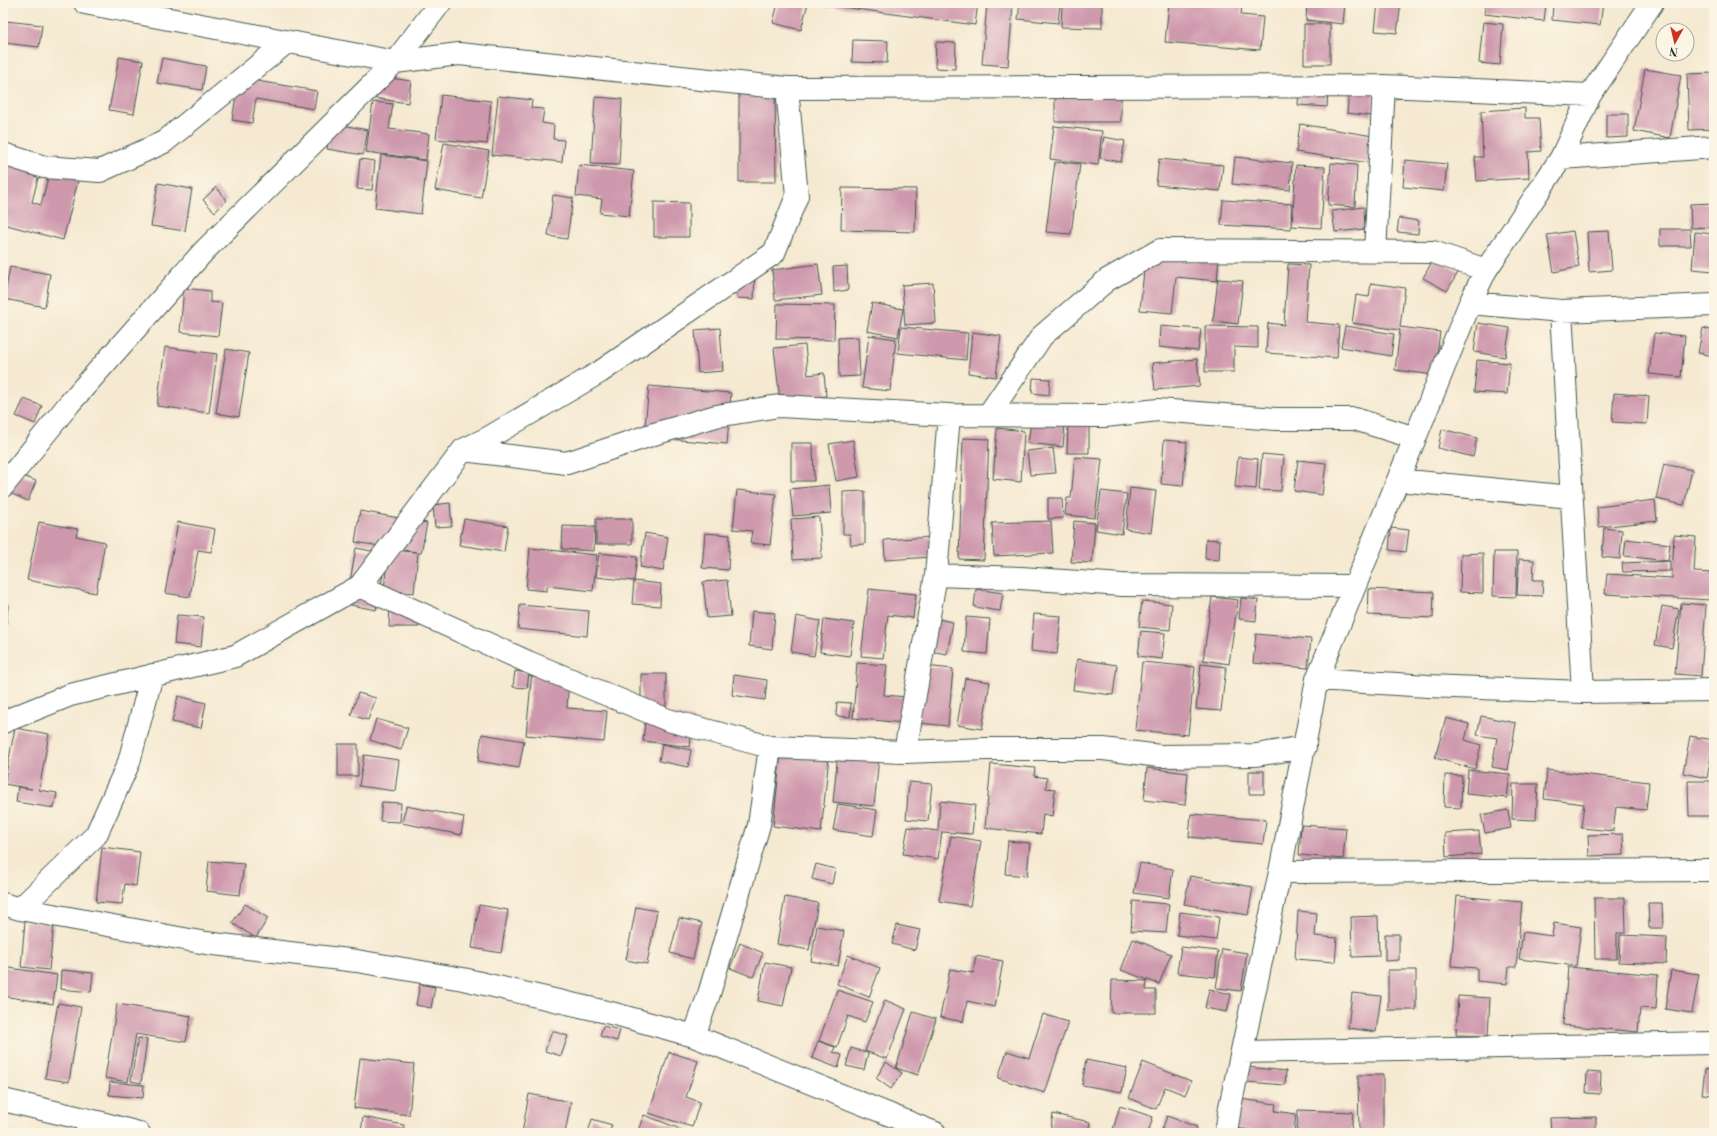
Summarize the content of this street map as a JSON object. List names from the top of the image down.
{
  "north": "bottom"
}
